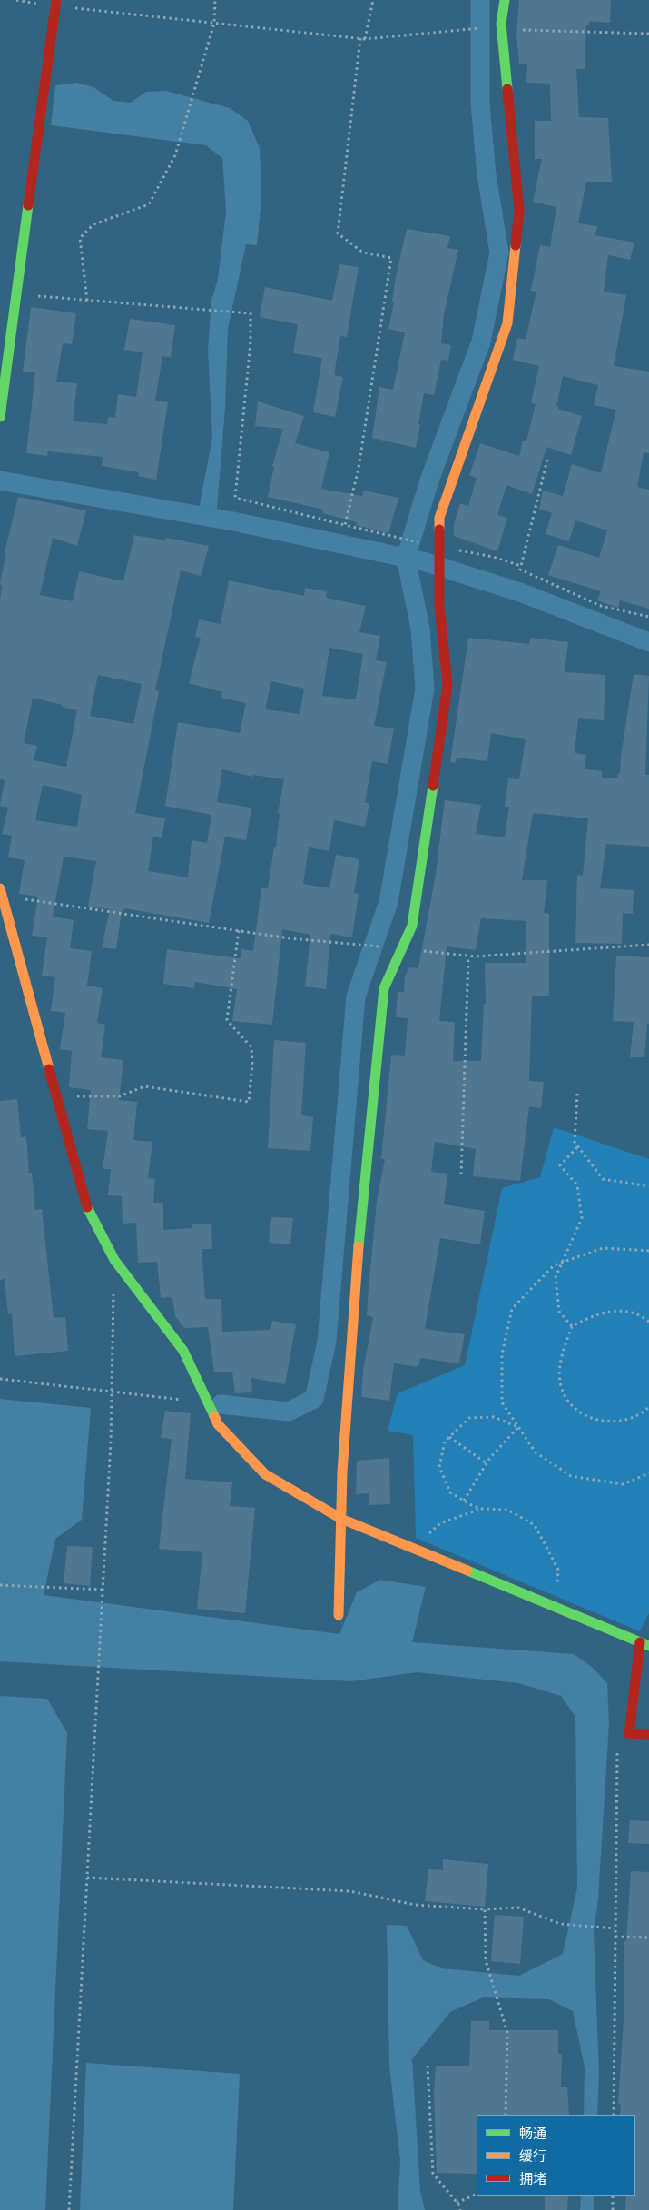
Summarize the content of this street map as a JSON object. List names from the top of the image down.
{
  "legend": ["畅通", "缓行", "拥堵"]
}
